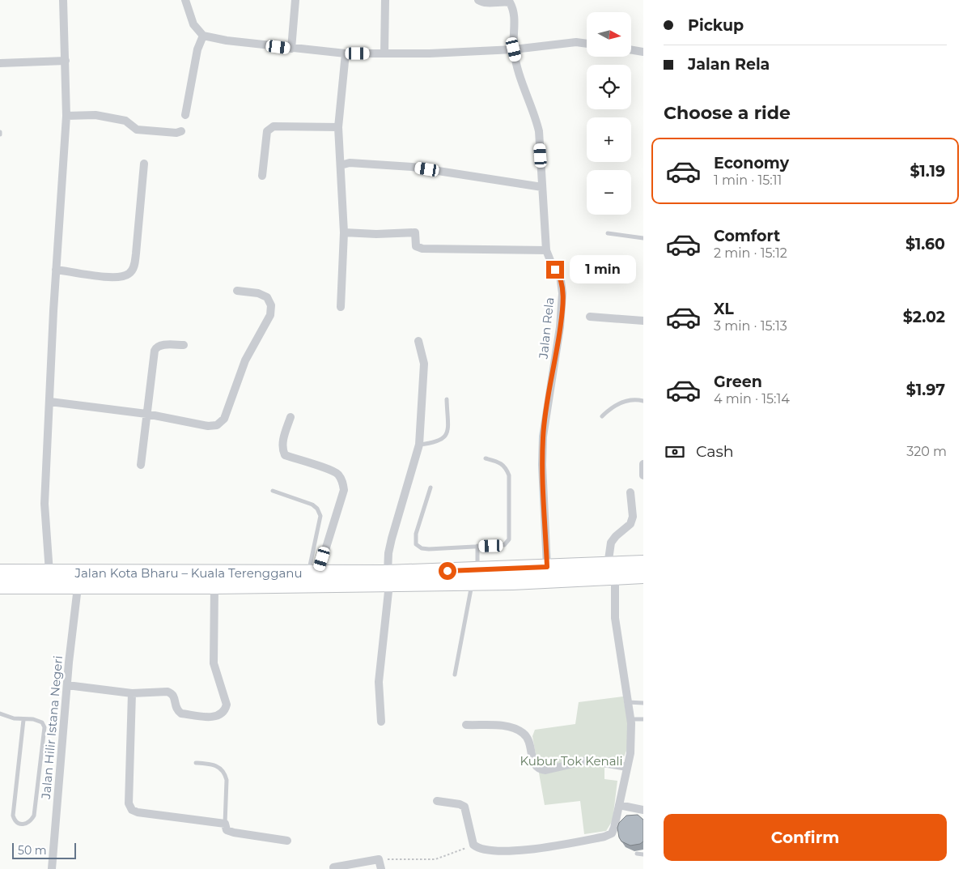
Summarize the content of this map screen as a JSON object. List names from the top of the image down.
{
  "streets": {
    "highway": ["Jalan Kota Bharu – Kuala Terengganu"],
    "street": ["Jalan Rela", "Jalan Hilir Istana Negeri"]
  },
  "crossings": [
    ["Jalan Rela", "Jalan Kota Bharu – Kuala Terengganu"],
    ["Jalan Kota Bharu – Kuala Terengganu", "Jalan Hilir Istana Negeri"]
  ],
  "parks": ["Kubur Tok Kenali"],
  "scale_bar": "50 m",
  "north": "right",
  "page": {
    "banner": ["Pickup", "Jalan Rela"],
    "map_buttons": ["+", "−"],
    "heading": "Choose a ride",
    "list": [
      {
        "name": "Economy",
        "note": "1 min · 15:11",
        "value": "$1.19"
      },
      {
        "name": "Comfort",
        "note": "2 min · 15:12",
        "value": "$1.60"
      },
      {
        "name": "XL",
        "note": "3 min · 15:13",
        "value": "$2.02"
      },
      {
        "name": "Green",
        "note": "4 min · 15:14",
        "value": "$1.97"
      }
    ],
    "bubble": "1 min",
    "pay": ["Cash", "320 m"],
    "buttons": "Confirm",
    "scale": "50 m"
  }
}
